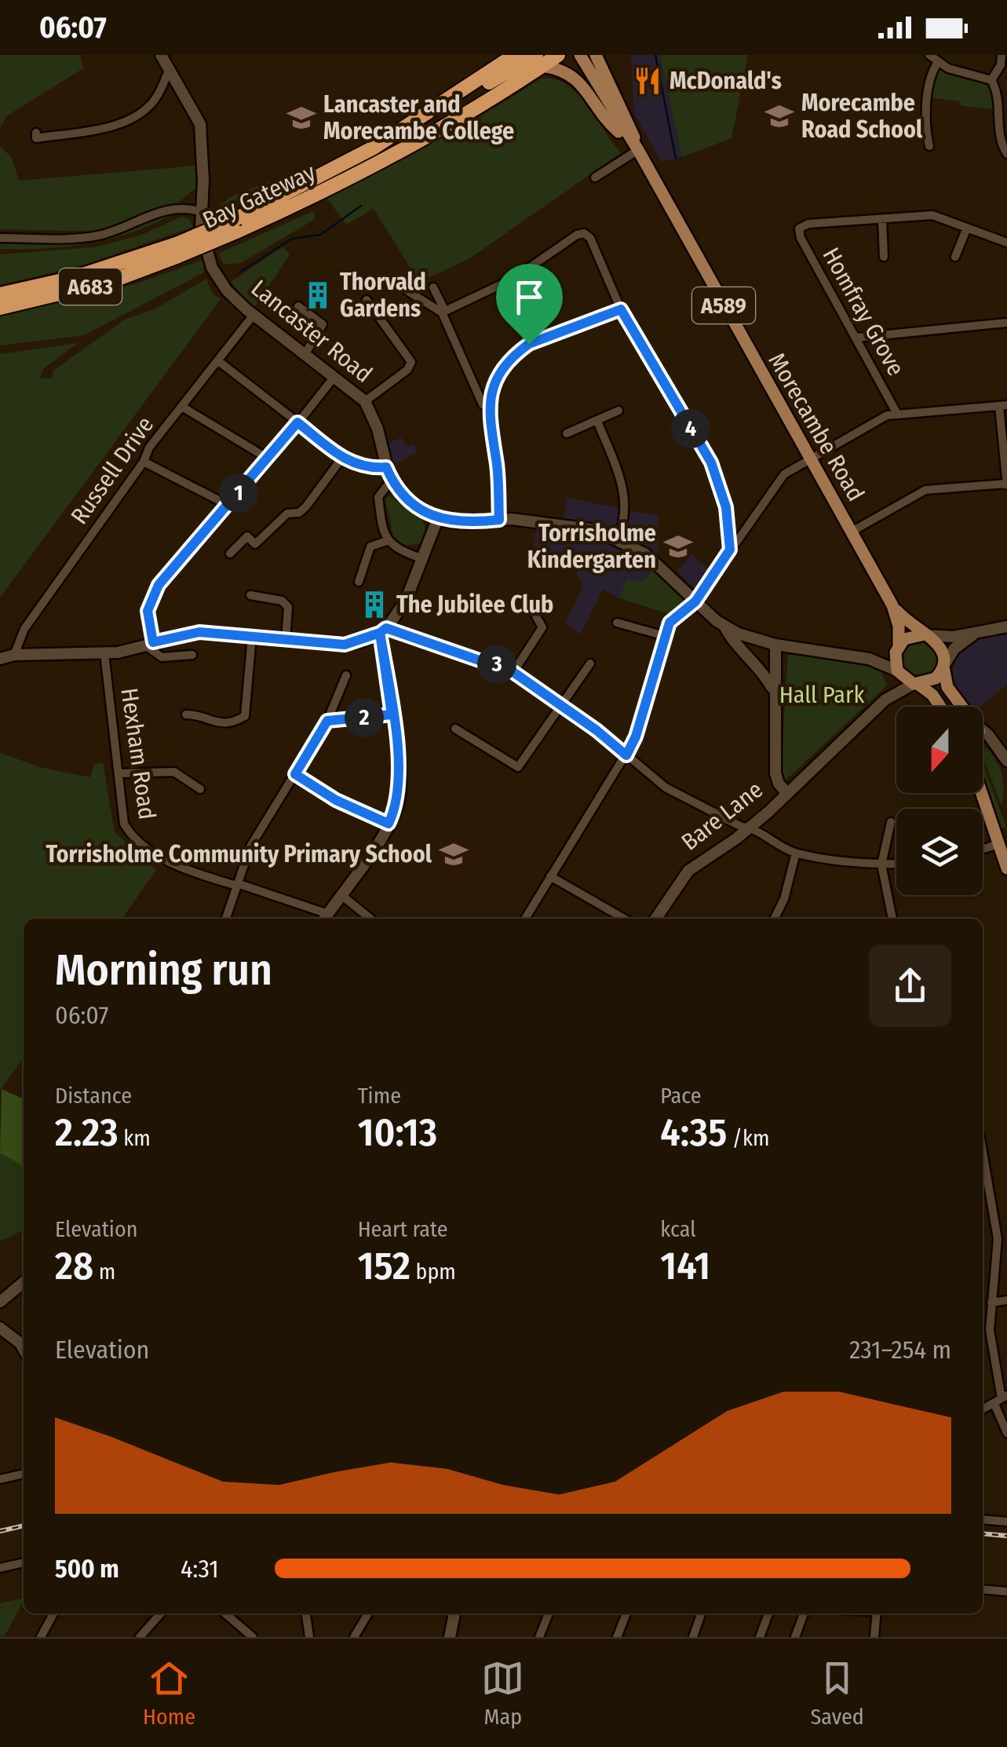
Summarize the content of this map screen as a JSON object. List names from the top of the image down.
{
  "streets": {
    "highway": ["Bay Gateway", "A683"],
    "main road": [
      "A589",
      "Lancaster Road",
      "Morecambe Road",
      "Bare Lane"
    ],
    "street": ["Homfray Grove", "Russell Drive", "Hexham Road"]
  },
  "crossings": [
    ["A589", "Morecambe Road"],
    ["Lancaster Road", "Russell Drive"]
  ],
  "parks": ["Hall Park"],
  "places": {
    "restaurant": ["McDonald's"],
    "school or university": [
      "Morecambe Road School",
      "Lancaster and Morecambe College",
      "Torrisholme Kindergarten",
      "Torrisholme Community Primary School"
    ],
    "building": ["Thorvald Gardens", "The Jubilee Club"]
  },
  "north": "bottom",
  "page": {
    "status": "06:07",
    "pins": [
      "4",
      "1",
      "3",
      "2"
    ],
    "heading": ["Morning run", "06:07"],
    "stats": [
      ["Distance", "2.23 km"],
      ["Time", "10:13"],
      ["Pace", "4:35 /km"],
      ["Elevation", "28 m"],
      ["Heart rate", "152 bpm"],
      ["kcal", "141"]
    ],
    "chart": ["Elevation", "231–254 m"],
    "list": [
      {
        "name": "500 m",
        "note": "4:31"
      }
    ],
    "tabs": ["Home", "Map", "Saved"]
  }
}
